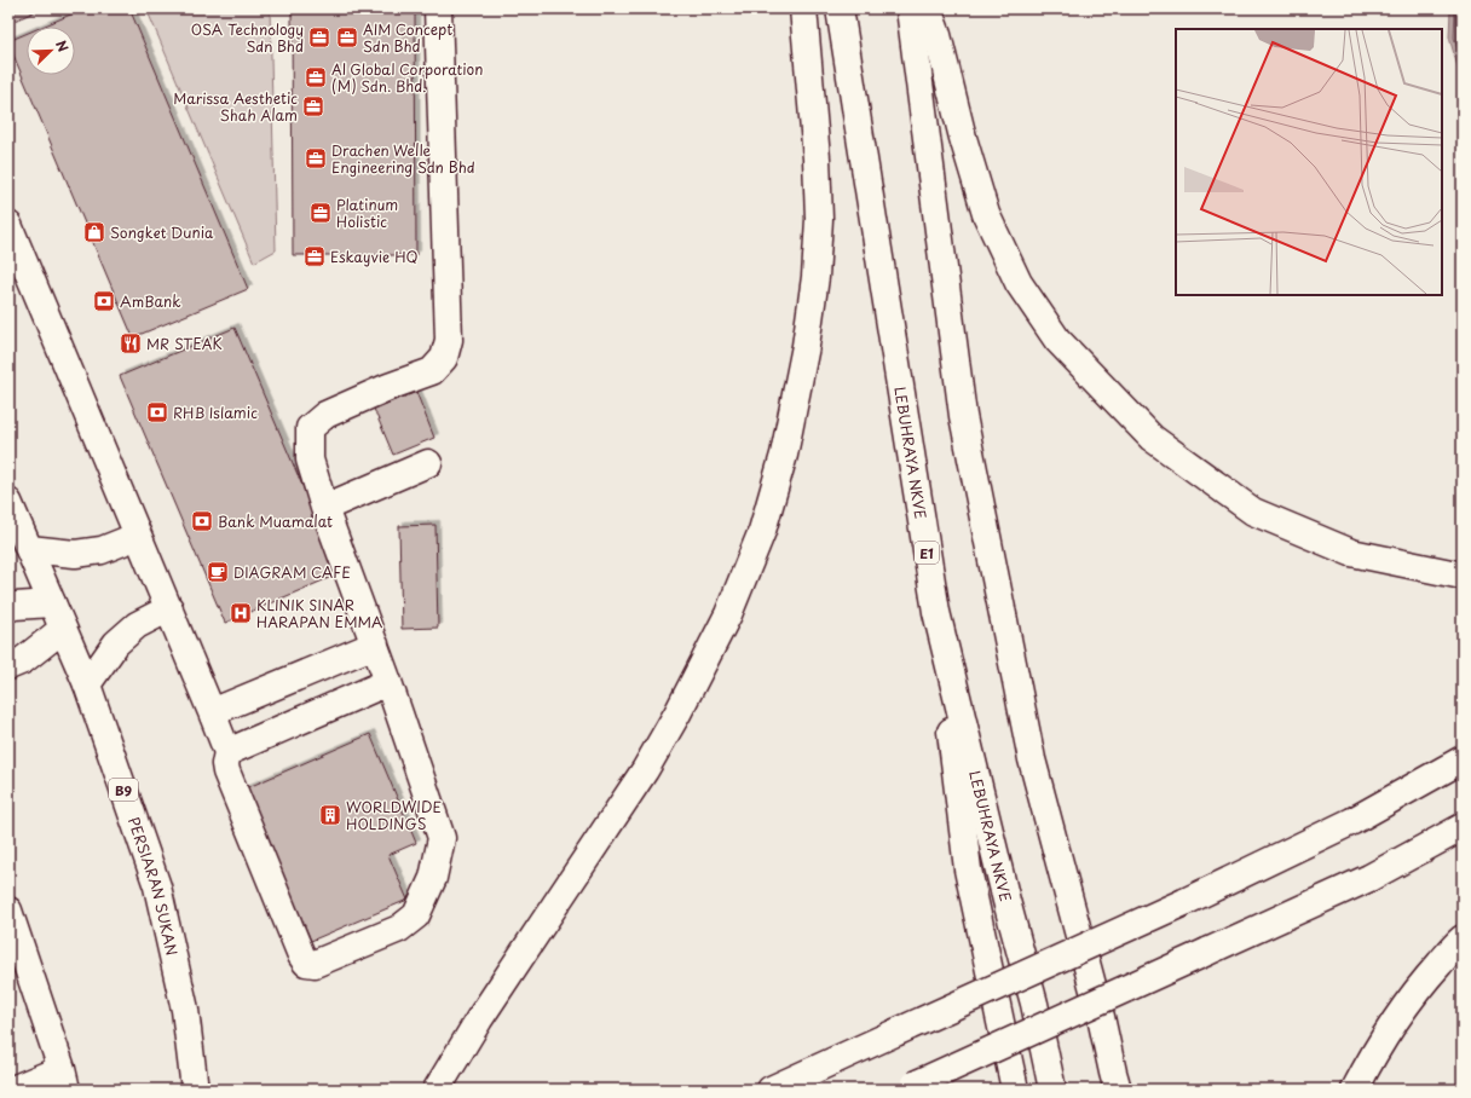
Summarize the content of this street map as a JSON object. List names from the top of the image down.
{
  "streets": {
    "main road": [
      "LEBUHRAYA NKVE",
      "E1",
      "B9",
      "PERSIARAN SUKAN"
    ]
  },
  "places": {
    "office": [
      "OSA Technology Sdn Bhd",
      "AIM Concept Sdn Bhd",
      "Al Global Corporation (M) Sdn. Bhd.",
      "Marissa Aesthetic Shah Alam",
      "Drachen Welle Engineering Sdn Bhd",
      "Platinum Holistic",
      "Eskayvie HQ"
    ],
    "shop": ["Songket Dunia"],
    "bank": ["AmBank", "RHB Islamic", "Bank Muamalat"],
    "restaurant": ["MR STEAK"],
    "cafe": ["DIAGRAM CAFE"],
    "hospital": ["KLINIK SINAR HARAPAN EMMA"],
    "building": ["WORLDWIDE HOLDINGS"]
  },
  "north": "top right"
}
